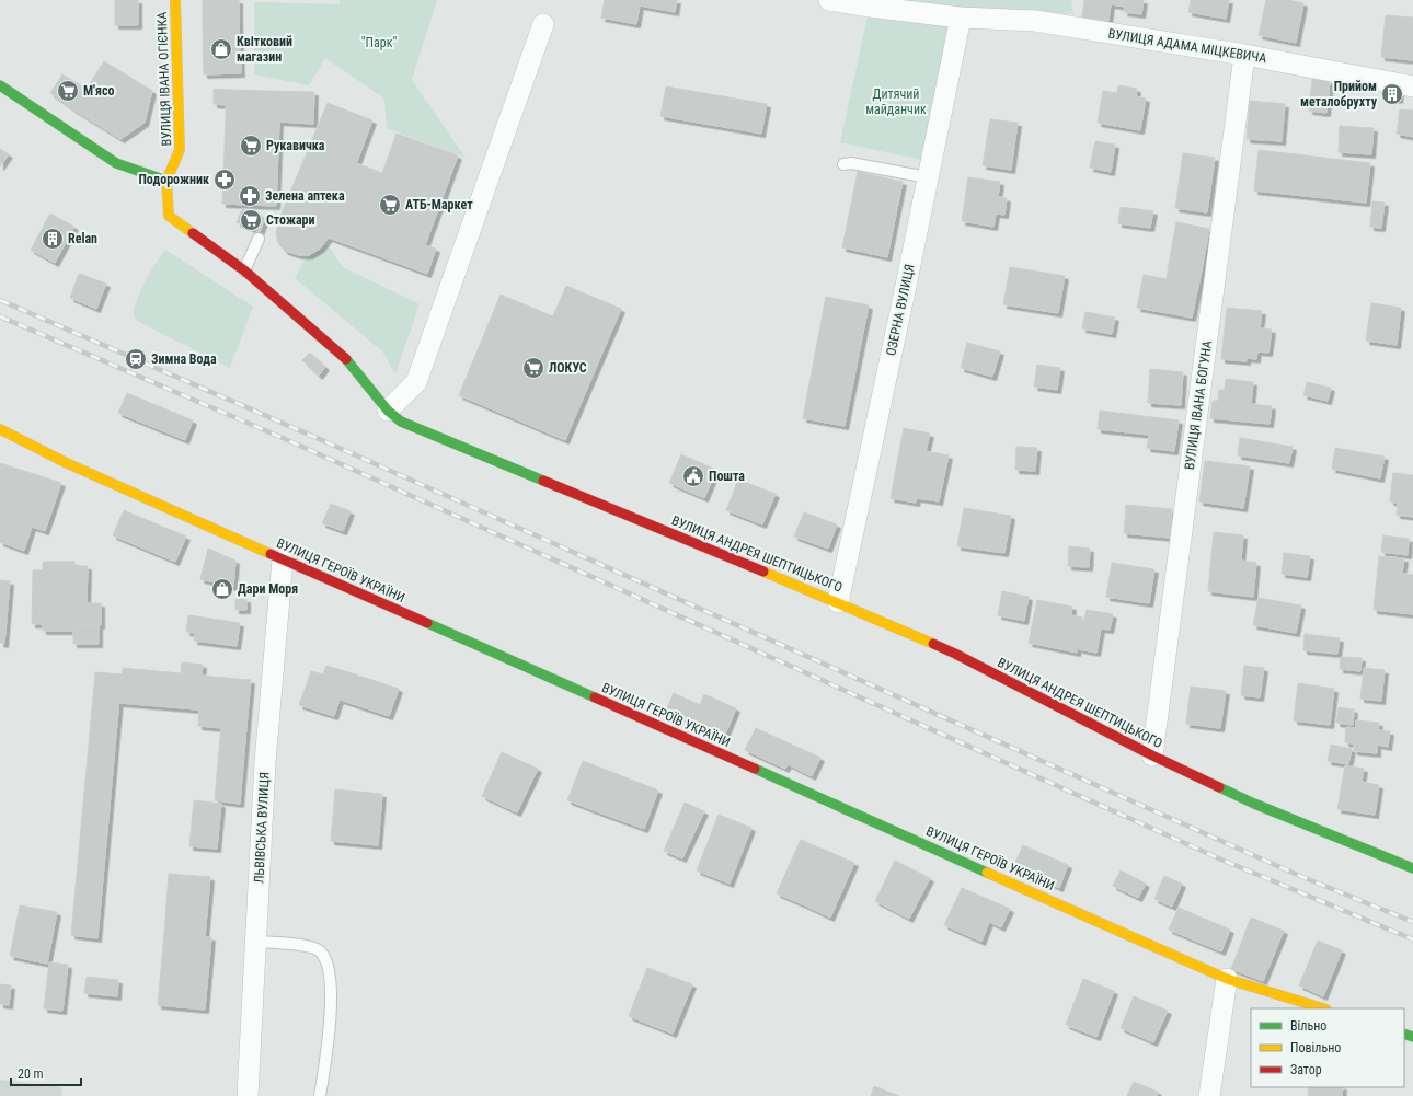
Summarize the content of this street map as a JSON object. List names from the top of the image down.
{
  "streets": {
    "street": [
      "ВУЛИЦЯ АДАМА МІЦКЕВИЧА",
      "ВУЛИЦЯ ІВАНА ОГІЄНКА",
      "ОЗЕРНА ВУЛИЦЯ",
      "ВУЛИЦЯ ІВАНА БОГУНА",
      "ВУЛИЦЯ АНДРЕЯ ШЕПТИЦЬКОГО",
      "ВУЛИЦЯ ГЕРОЇВ УКРАЇНИ",
      "ЛЬВІВСЬКА ВУЛИЦЯ"
    ]
  },
  "crossings": [
    ["ВУЛИЦЯ АДАМА МІЦКЕВИЧА", "ОЗЕРНА ВУЛИЦЯ"],
    ["ВУЛИЦЯ АДАМА МІЦКЕВИЧА", "ВУЛИЦЯ ІВАНА БОГУНА"],
    ["ВУЛИЦЯ ІВАНА ОГІЄНКА", "ВУЛИЦЯ АНДРЕЯ ШЕПТИЦЬКОГО"],
    ["ОЗЕРНА ВУЛИЦЯ", "ВУЛИЦЯ АНДРЕЯ ШЕПТИЦЬКОГО"],
    ["ВУЛИЦЯ ІВАНА БОГУНА", "ВУЛИЦЯ АНДРЕЯ ШЕПТИЦЬКОГО"],
    ["ВУЛИЦЯ ГЕРОЇВ УКРАЇНИ", "ЛЬВІВСЬКА ВУЛИЦЯ"]
  ],
  "parks": ["\"Парк\"", "Дитячий майданчик"],
  "places": {
    "shop": ["Квітковий магазин", "Дари Моря"],
    "supermarket": [
      "М'ясо",
      "Рукавичка",
      "АТБ-Маркет",
      "Стожари",
      "ЛОКУС"
    ],
    "building": ["Прийом металобрухту", "Relan"],
    "pharmacy": ["Подорожник", "Зелена аптека"],
    "station": ["Зимна Вода"],
    "public building": ["Пошта"]
  },
  "legend": ["Вільно", "Повільно", "Затор"],
  "scale_bar": "20 m"
}
